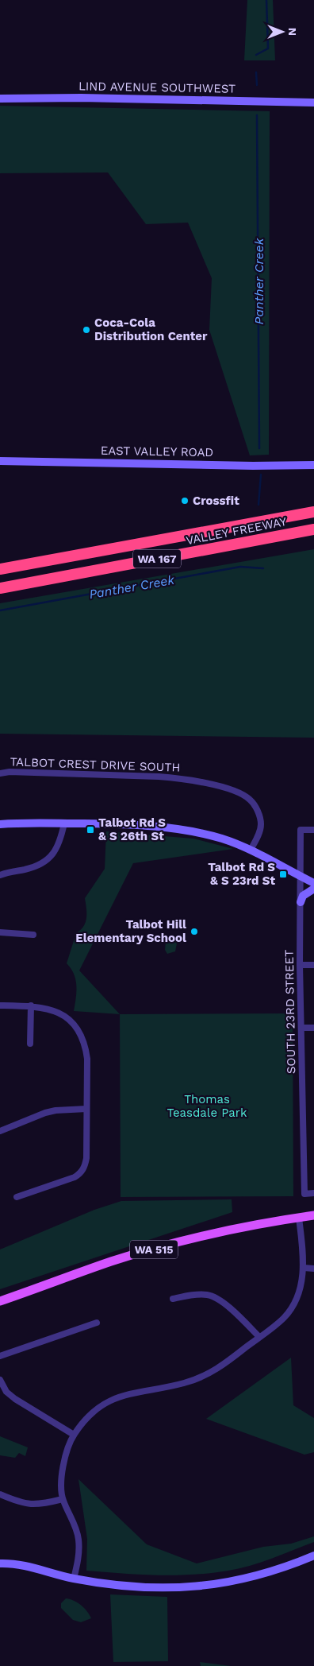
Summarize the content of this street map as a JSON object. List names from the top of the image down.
{
  "streets": {
    "highway": ["VALLEY FREEWAY", "WA 167"],
    "main road": ["WA 515"],
    "street": [
      "LIND AVENUE SOUTHWEST",
      "EAST VALLEY ROAD",
      "TALBOT CREST DRIVE SOUTH",
      "SOUTH 23RD STREET"
    ]
  },
  "water": ["Panther Creek"],
  "parks": ["Thomas Teasdale Park"],
  "places": {
    "other": ["Coca-Cola Distribution Center", "Crossfit", "Talbot Hill Elementary School"],
    "transit": ["Talbot Rd S & S 26th St", "Talbot Rd S & S 23rd St"]
  },
  "north": "right"
}
